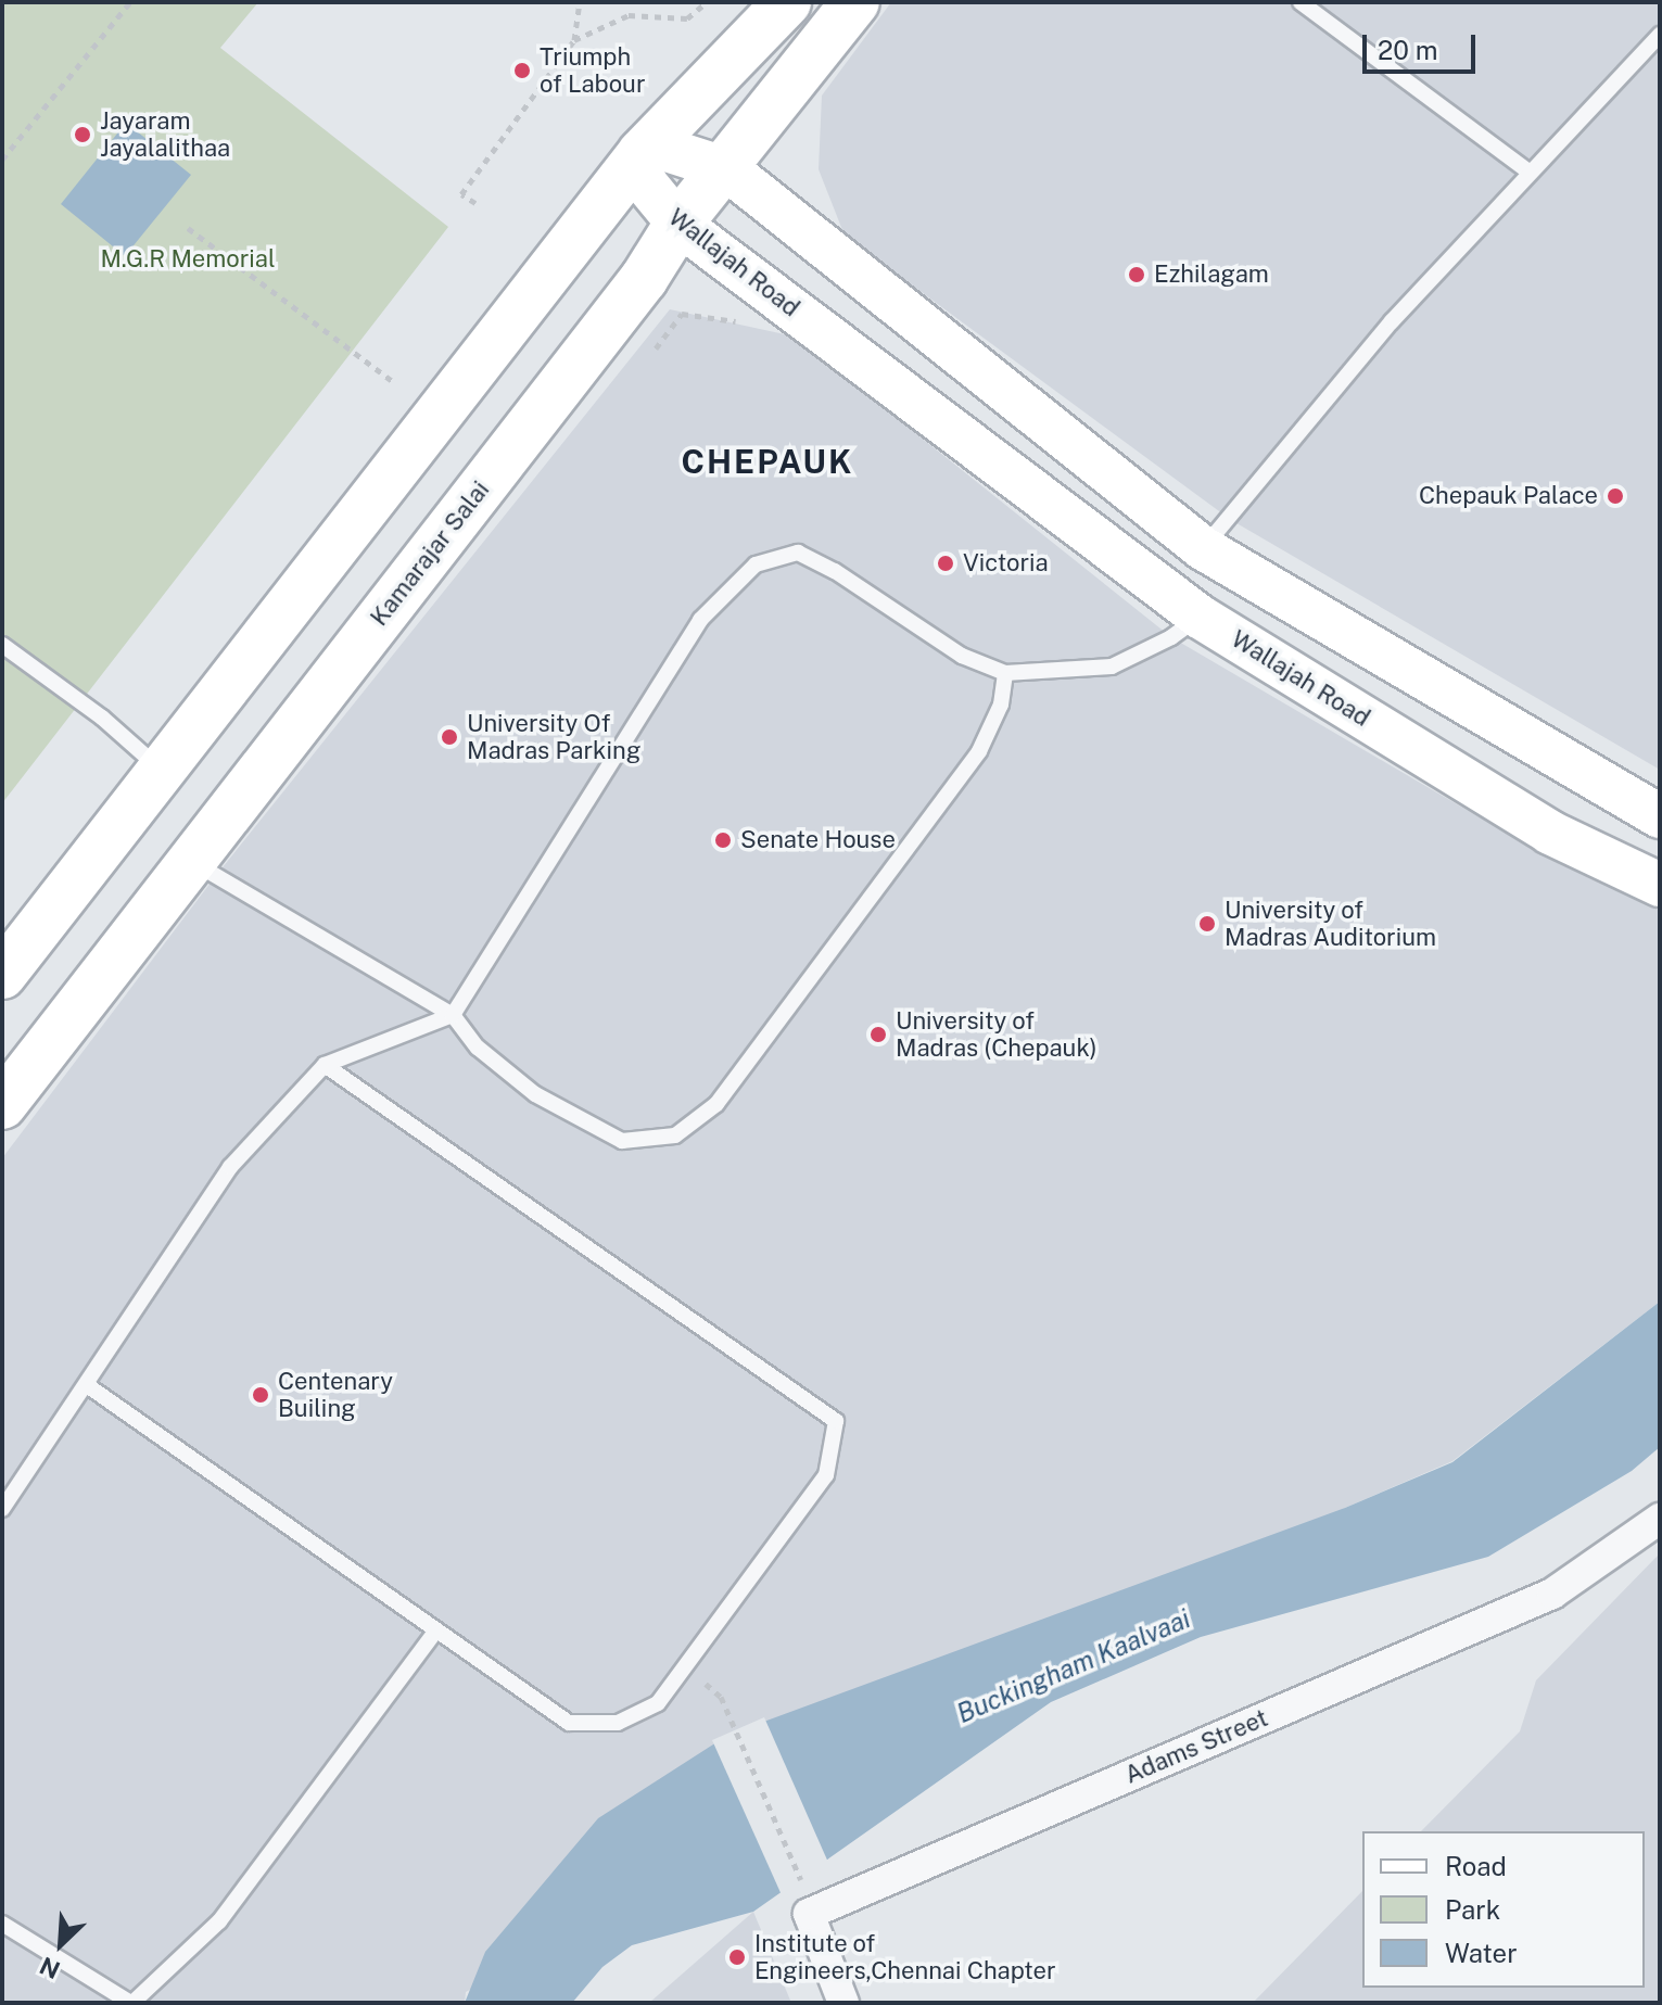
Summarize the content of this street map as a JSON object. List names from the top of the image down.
{
  "streets": {
    "main road": ["Wallajah Road", "Kamarajar Salai"],
    "street": ["Adams Street"]
  },
  "crossings": [
    ["Wallajah Road", "Kamarajar Salai"]
  ],
  "districts": ["CHEPAUK"],
  "water": ["Buckingham Kaalvaai"],
  "parks": ["M.G.R Memorial"],
  "places": [
    "Triumph of Labour",
    "Jayaram Jayalalithaa",
    "Ezhilagam",
    "Chepauk Palace",
    "Victoria",
    "University Of Madras Parking",
    "Senate House",
    "University of Madras Auditorium",
    "University of Madras (Chepauk)",
    "Centenary Builing",
    "Institute of Engineers,Chennai Chapter"
  ],
  "legend": ["Road", "Park", "Water"],
  "scale_bar": "20 m",
  "north": "bottom left"
}
